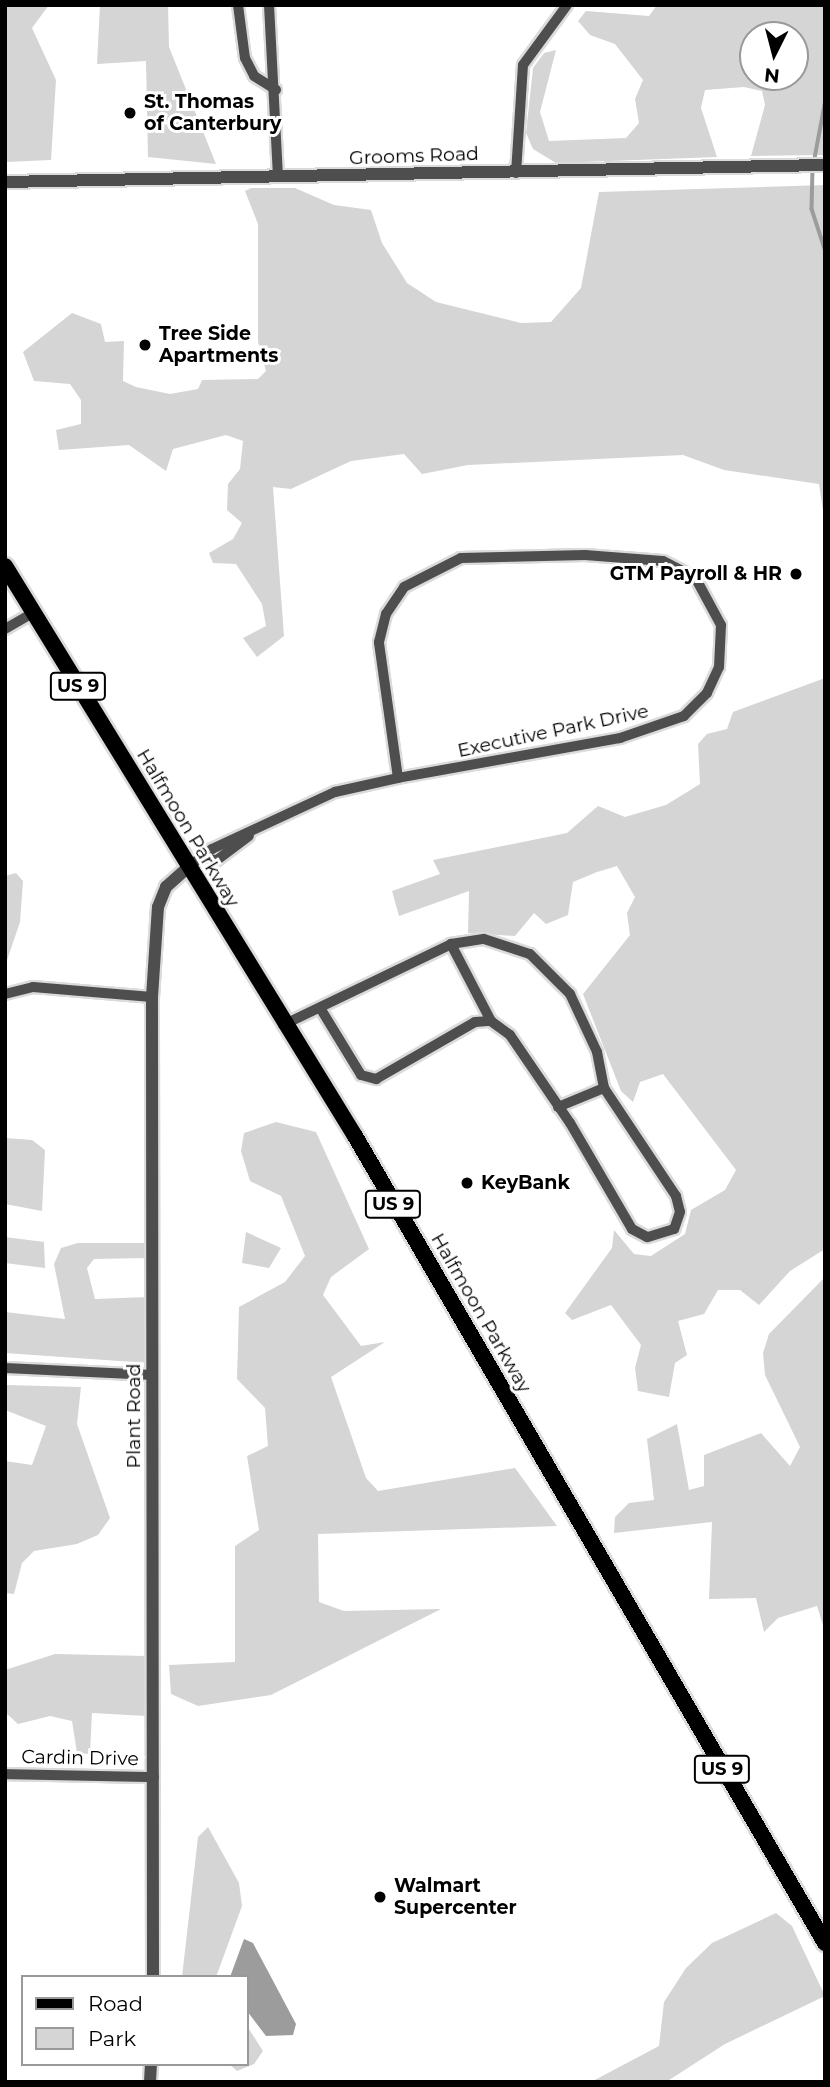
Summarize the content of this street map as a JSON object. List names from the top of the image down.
{
  "streets": {
    "main road": ["US 9", "Halfmoon Parkway"],
    "street": [
      "Grooms Road",
      "Executive Park Drive",
      "Plant Road",
      "Cardin Drive"
    ]
  },
  "crossings": [
    ["Executive Park Drive", "Halfmoon Parkway"],
    ["Executive Park Drive", "Plant Road"],
    ["Halfmoon Parkway", "Plant Road"],
    ["Plant Road", "Cardin Drive"]
  ],
  "places": [
    "St. Thomas of Canterbury",
    "Tree Side Apartments",
    "GTM Payroll & HR",
    "KeyBank",
    "Walmart Supercenter"
  ],
  "legend": ["Road", "Park"],
  "north": "bottom"
}
